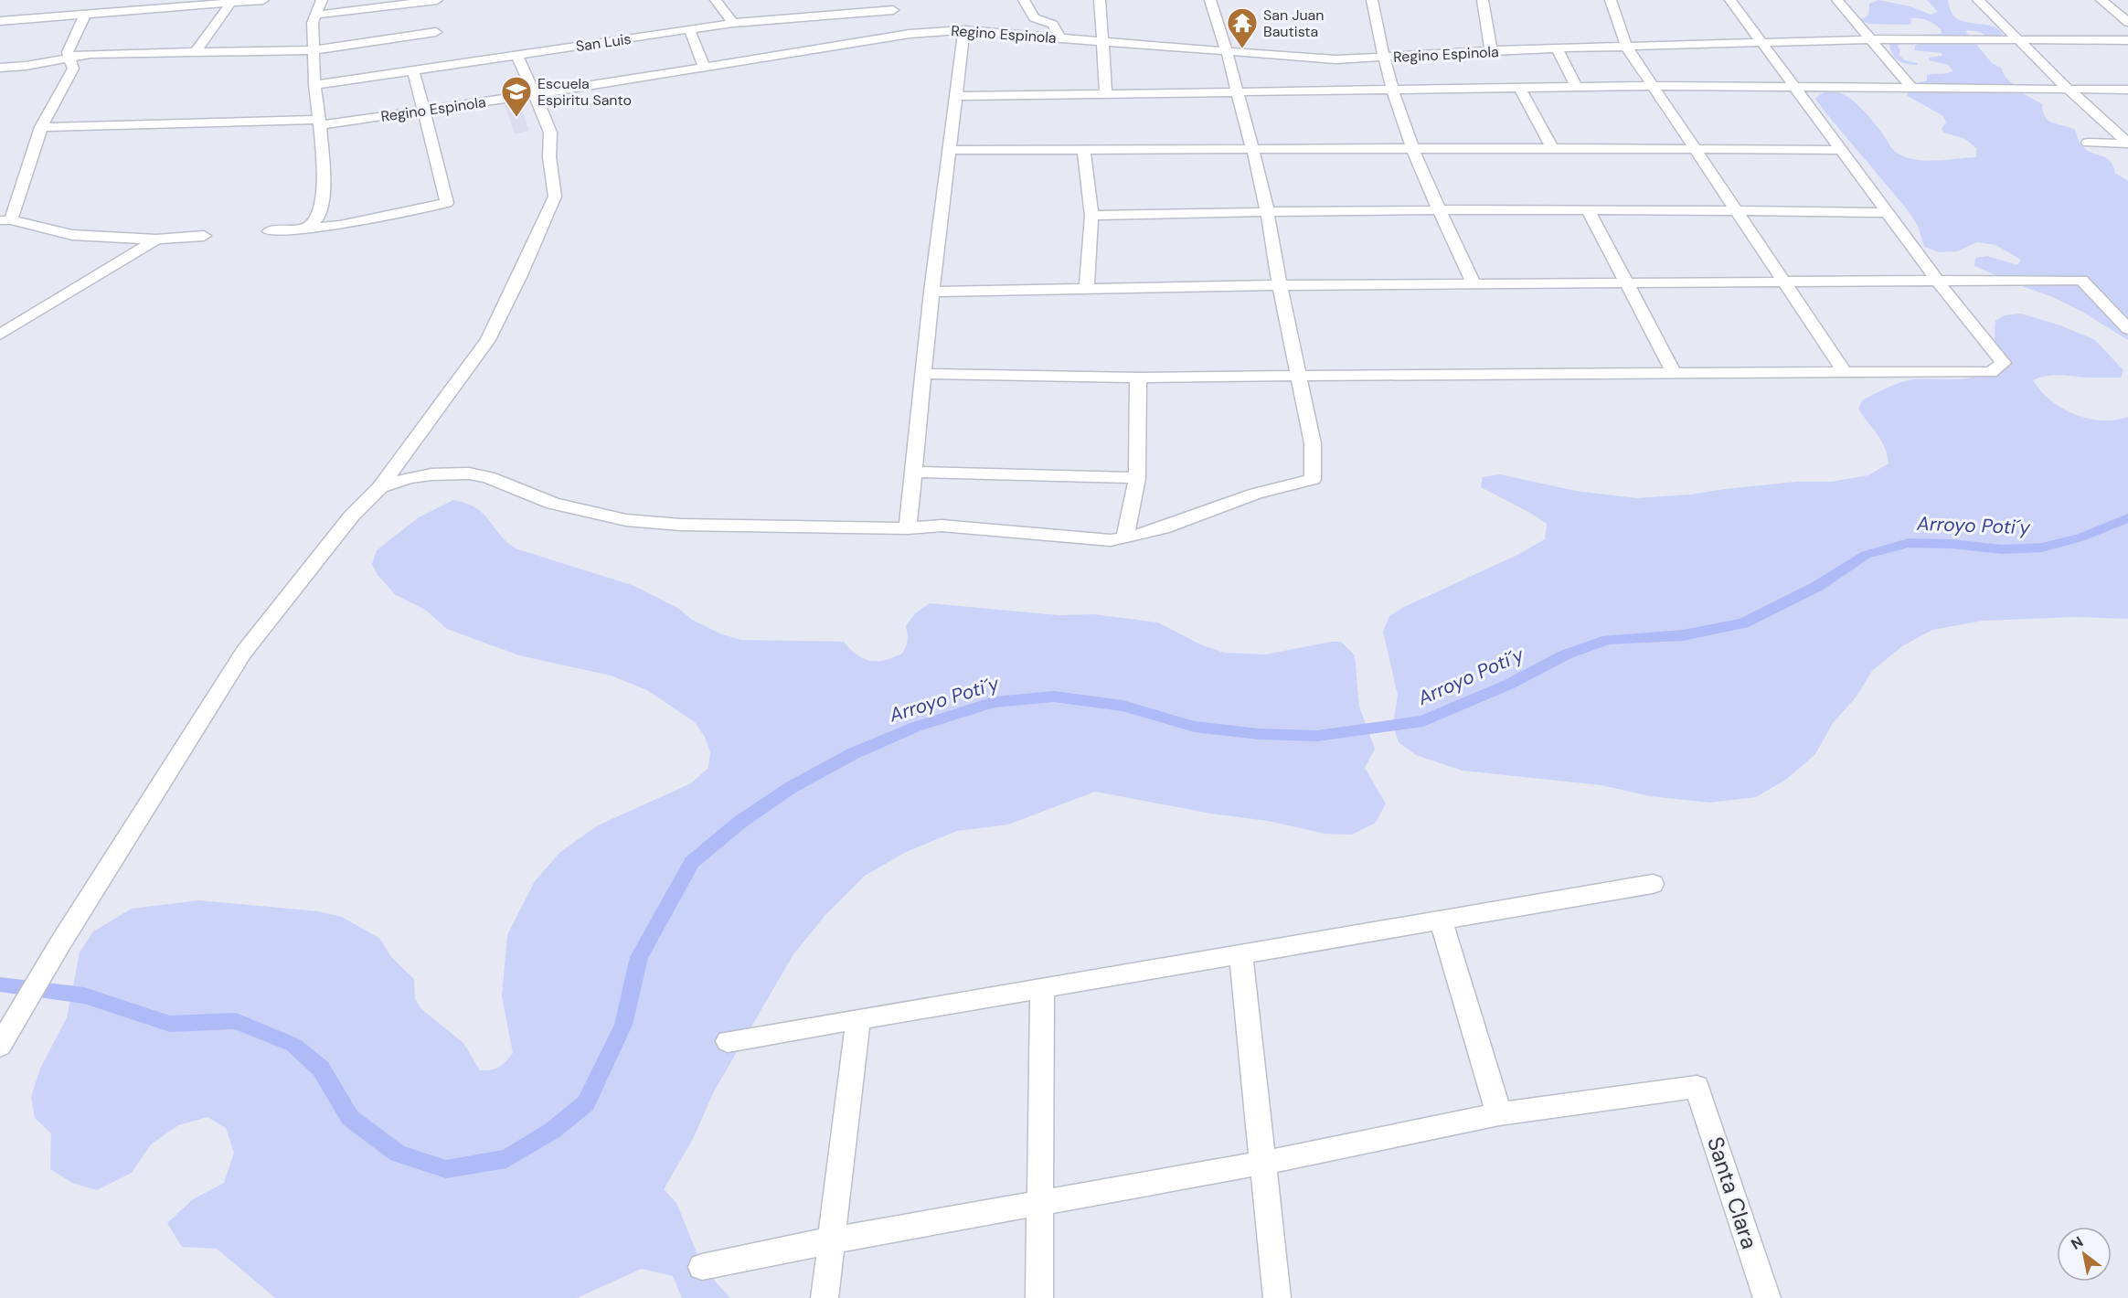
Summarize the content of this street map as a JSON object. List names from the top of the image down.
{
  "streets": {
    "street": ["Regino Espinola", "San Luis", "Santa Clara"]
  },
  "crossings": [
    ["Regino Espinola", "San Luis"]
  ],
  "water": ["Arroyo Poti´y"],
  "places": {
    "temple": ["San Juan Bautista"],
    "school or university": ["Escuela Espiritu Santo"]
  },
  "north": "top left"
}
